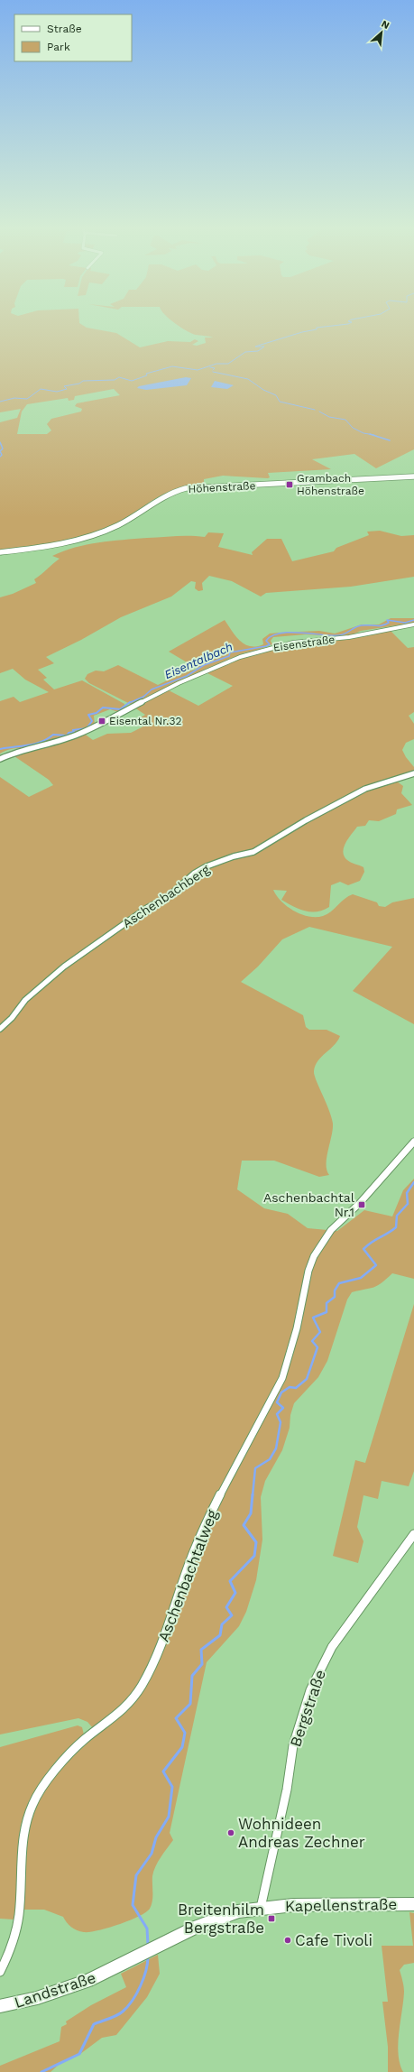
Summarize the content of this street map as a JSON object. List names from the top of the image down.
{
  "streets": {
    "main road": ["Kapellenstraße", "Landstraße"],
    "street": [
      "Höhenstraße",
      "Eisenstraße",
      "Aschenbachberg",
      "Aschenbachtalweg",
      "Bergstraße"
    ]
  },
  "crossings": [
    ["Bergstraße", "Kapellenstraße"],
    ["Kapellenstraße", "Landstraße"]
  ],
  "water": ["Eisentalbach"],
  "places": {
    "transit": [
      "Grambach Höhenstraße",
      "Eisental Nr.32",
      "Aschenbachtal Nr.1",
      "Breitenhilm Bergstraße"
    ],
    "other": ["Wohnideen Andreas Zechner", "Cafe Tivoli"]
  },
  "legend": ["Straße", "Park"],
  "north": "top right"
}
